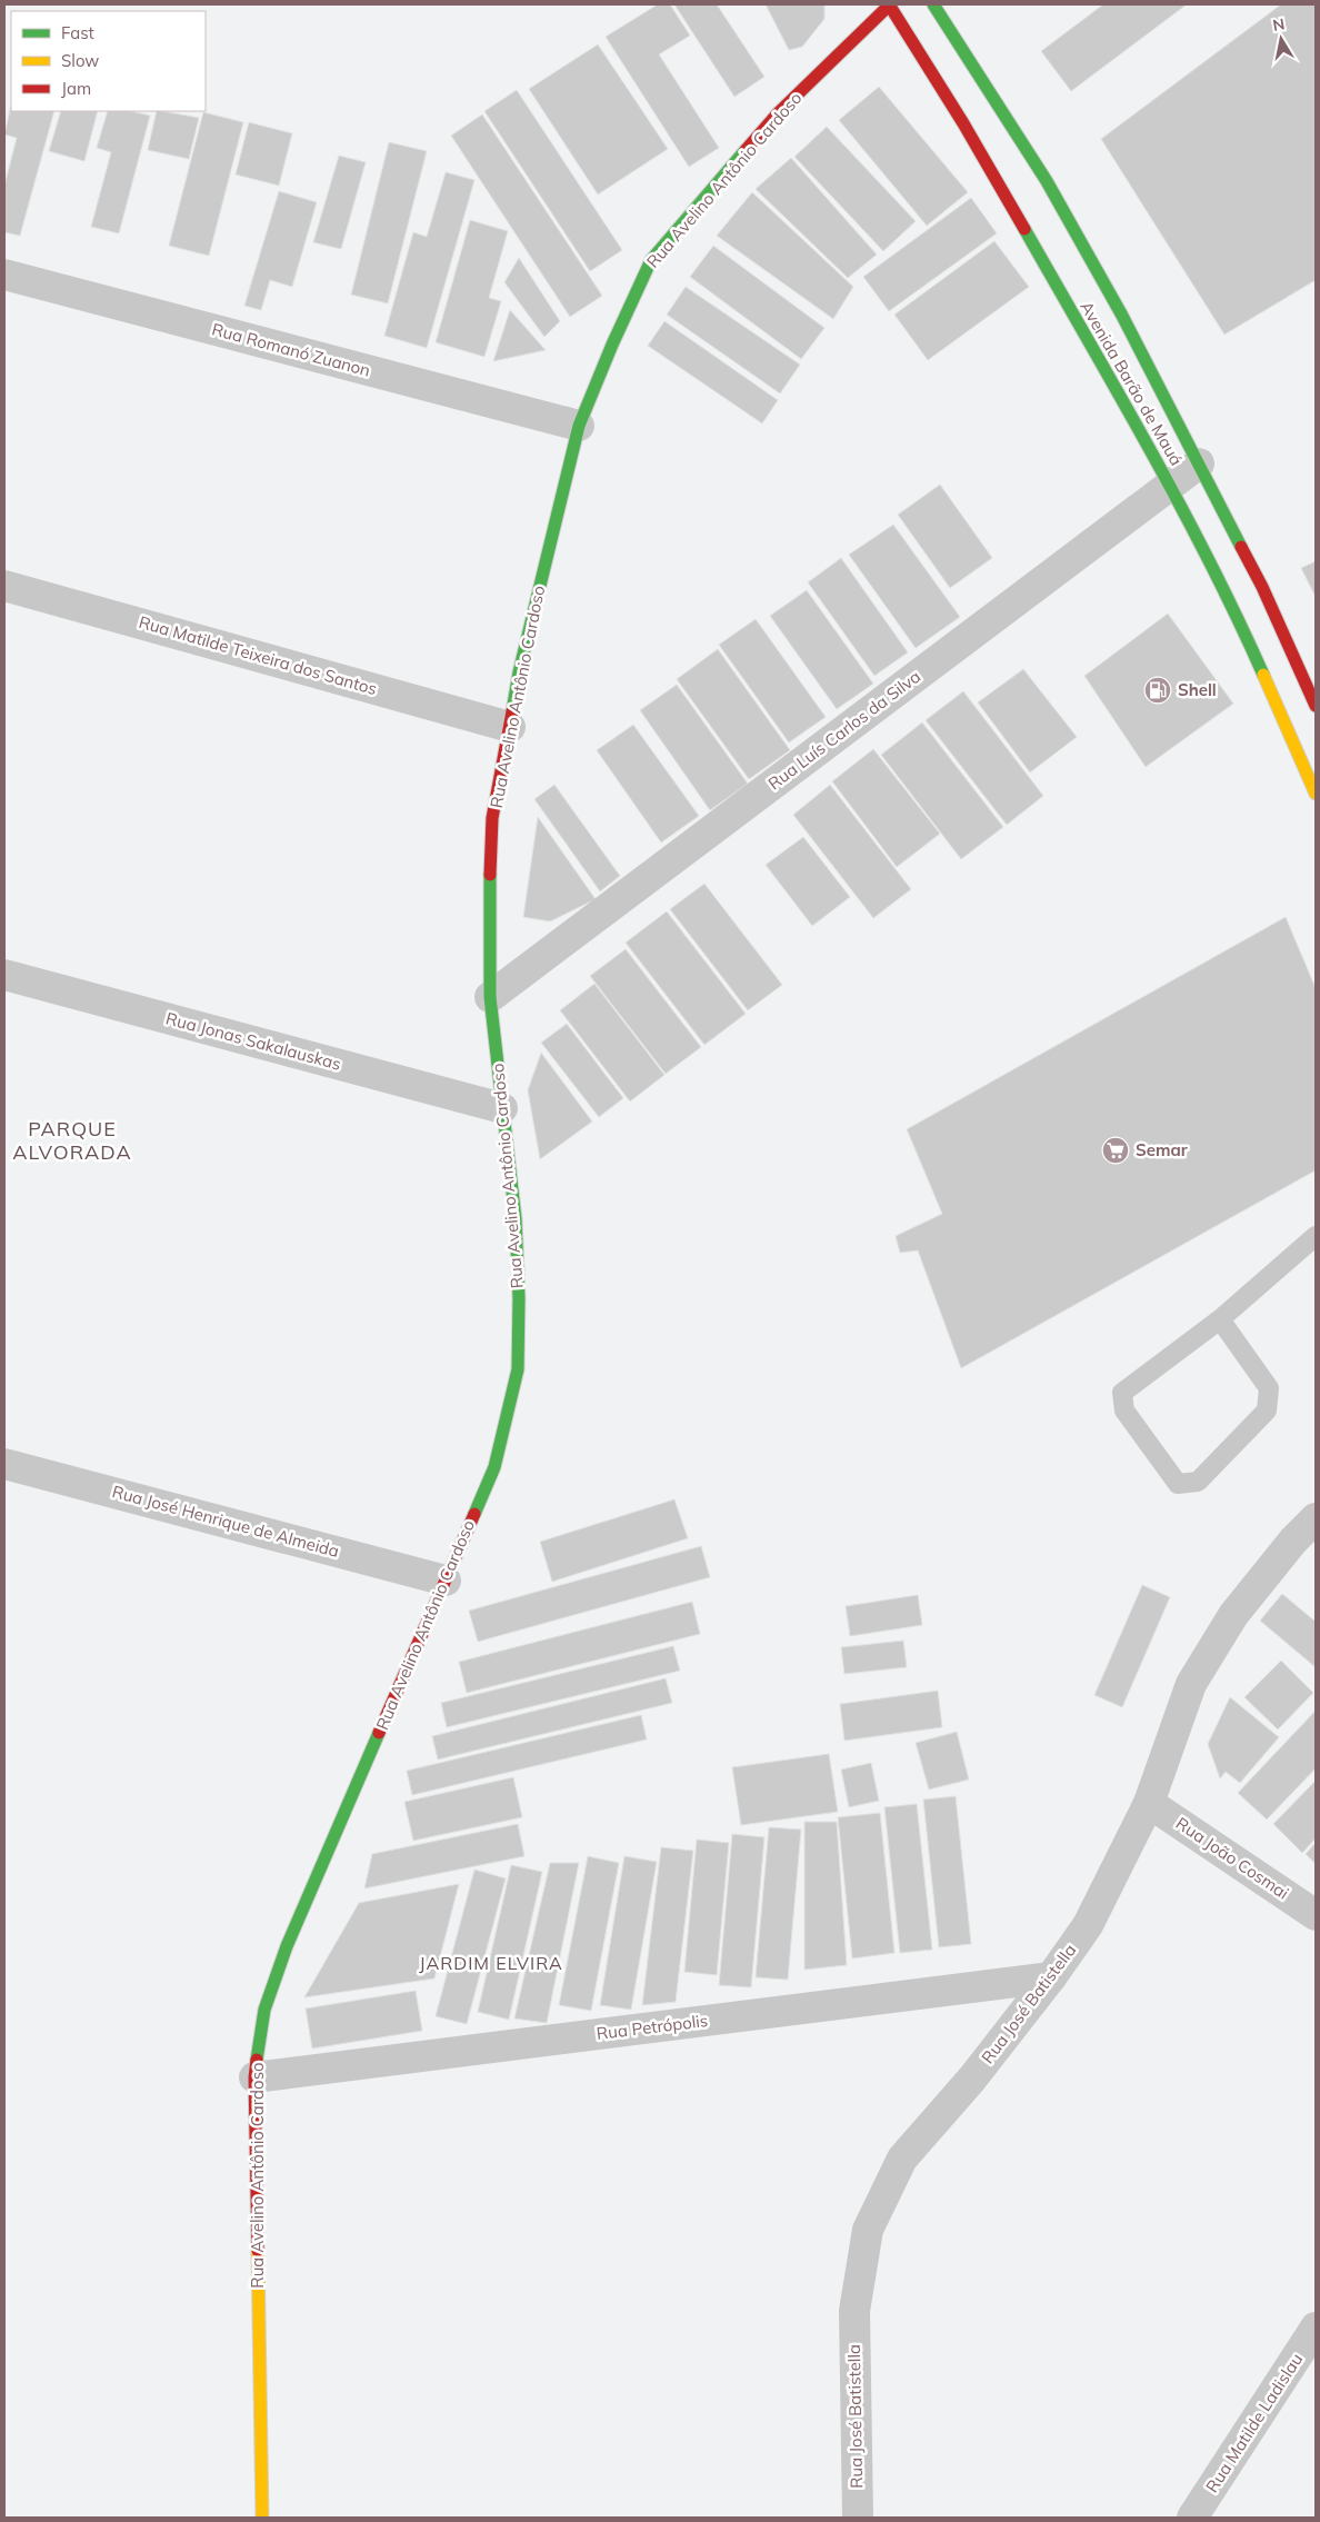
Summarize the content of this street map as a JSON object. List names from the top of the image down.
{
  "streets": {
    "street": [
      "Rua Avelino Antônio Cardoso",
      "Rua Romanó Zuanon",
      "Avenida Barão de Mauá",
      "Rua Matilde Teixeira dos Santos",
      "Rua Luís Carlos da Silva",
      "Rua Jonas Sakalauskas",
      "Rua José Henrique de Almeida",
      "Rua João Cosmai",
      "Rua José Batistella",
      "Rua Petrópolis",
      "Rua Matilde Ladislau"
    ]
  },
  "crossings": [
    ["Rua Avelino Antônio Cardoso", "Rua Romanó Zuanon"],
    ["Rua Avelino Antônio Cardoso", "Avenida Barão de Mauá"],
    ["Rua Avelino Antônio Cardoso", "Rua Matilde Teixeira dos Santos"],
    ["Rua Avelino Antônio Cardoso", "Rua Luís Carlos da Silva"],
    ["Rua Avelino Antônio Cardoso", "Rua Jonas Sakalauskas"],
    ["Rua Avelino Antônio Cardoso", "Rua José Henrique de Almeida"],
    ["Rua Avelino Antônio Cardoso", "Rua Petrópolis"],
    ["Avenida Barão de Mauá", "Rua Luís Carlos da Silva"],
    ["Rua João Cosmai", "Rua José Batistella"],
    ["Rua José Batistella", "Rua Petrópolis"]
  ],
  "districts": ["PARQUE ALVORADA", "JARDIM ELVIRA"],
  "places": {
    "fuel station": ["Shell"],
    "supermarket": ["Semar"]
  },
  "legend": ["Fast", "Slow", "Jam"],
  "north": "top"
}
